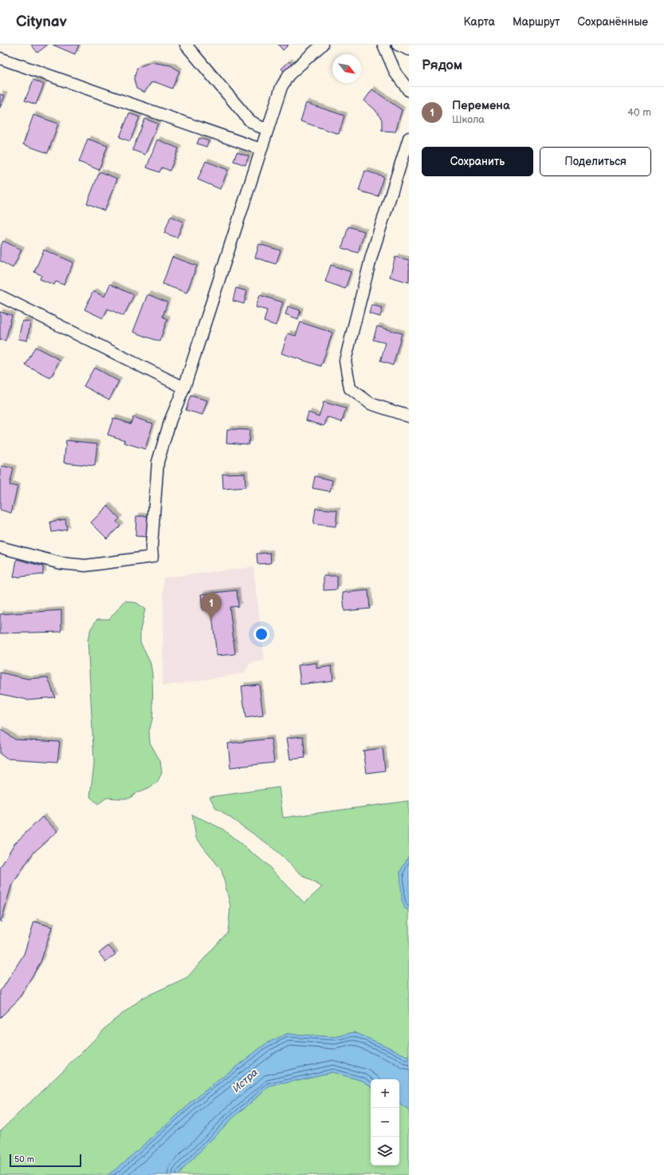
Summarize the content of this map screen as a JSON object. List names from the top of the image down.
{
  "water": ["Истра"],
  "scale_bar": "50 m",
  "north": "bottom right",
  "page": {
    "header": "Citynav",
    "nav": ["Карта", "Маршрут", "Сохранённые"],
    "heading": "Рядом",
    "list": [
      {
        "mark": "1",
        "name": "Перемена",
        "note": "Школа",
        "value": "40 m"
      }
    ],
    "buttons": ["Сохранить", "Поделиться"],
    "pins": "1",
    "map_buttons": ["+", "−"],
    "scale": "50 m"
  }
}
